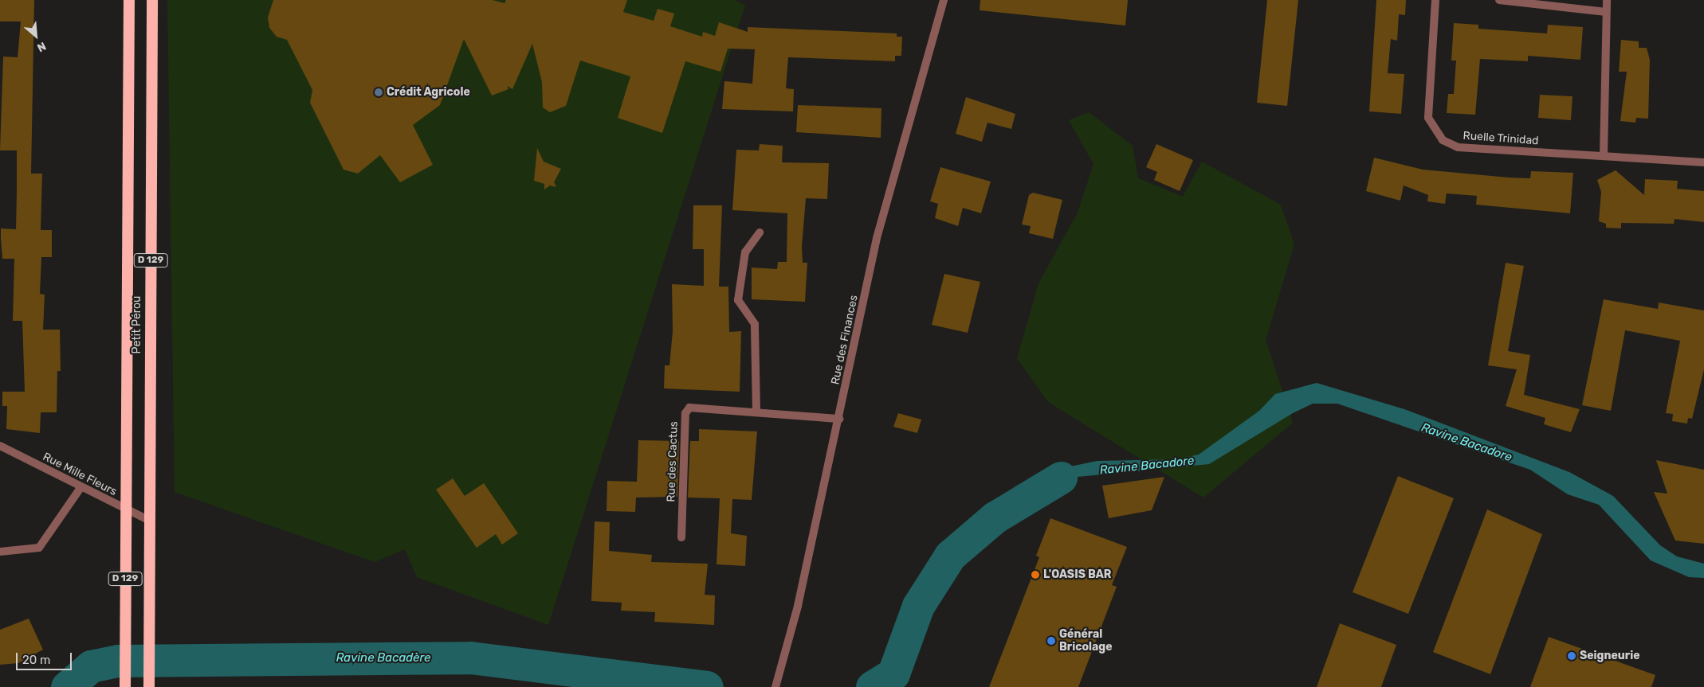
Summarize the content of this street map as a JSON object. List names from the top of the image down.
{
  "streets": {
    "highway": ["D 129", "Petit Pérou"],
    "street": [
      "Ruelle Trinidad",
      "Rue des Finances",
      "Rue des Cactus",
      "Rue Mille Fleurs"
    ]
  },
  "crossings": [
    ["Petit Pérou", "Rue Mille Fleurs"],
    ["Rue des Finances", "Rue des Cactus"]
  ],
  "water": ["Ravine Bacadore", "Ravine Bacadère"],
  "places": [
    "Crédit Agricole",
    "L'OASIS BAR",
    "Général Bricolage",
    "Seigneurie"
  ],
  "scale_bar": "20 m",
  "north": "bottom right"
}
